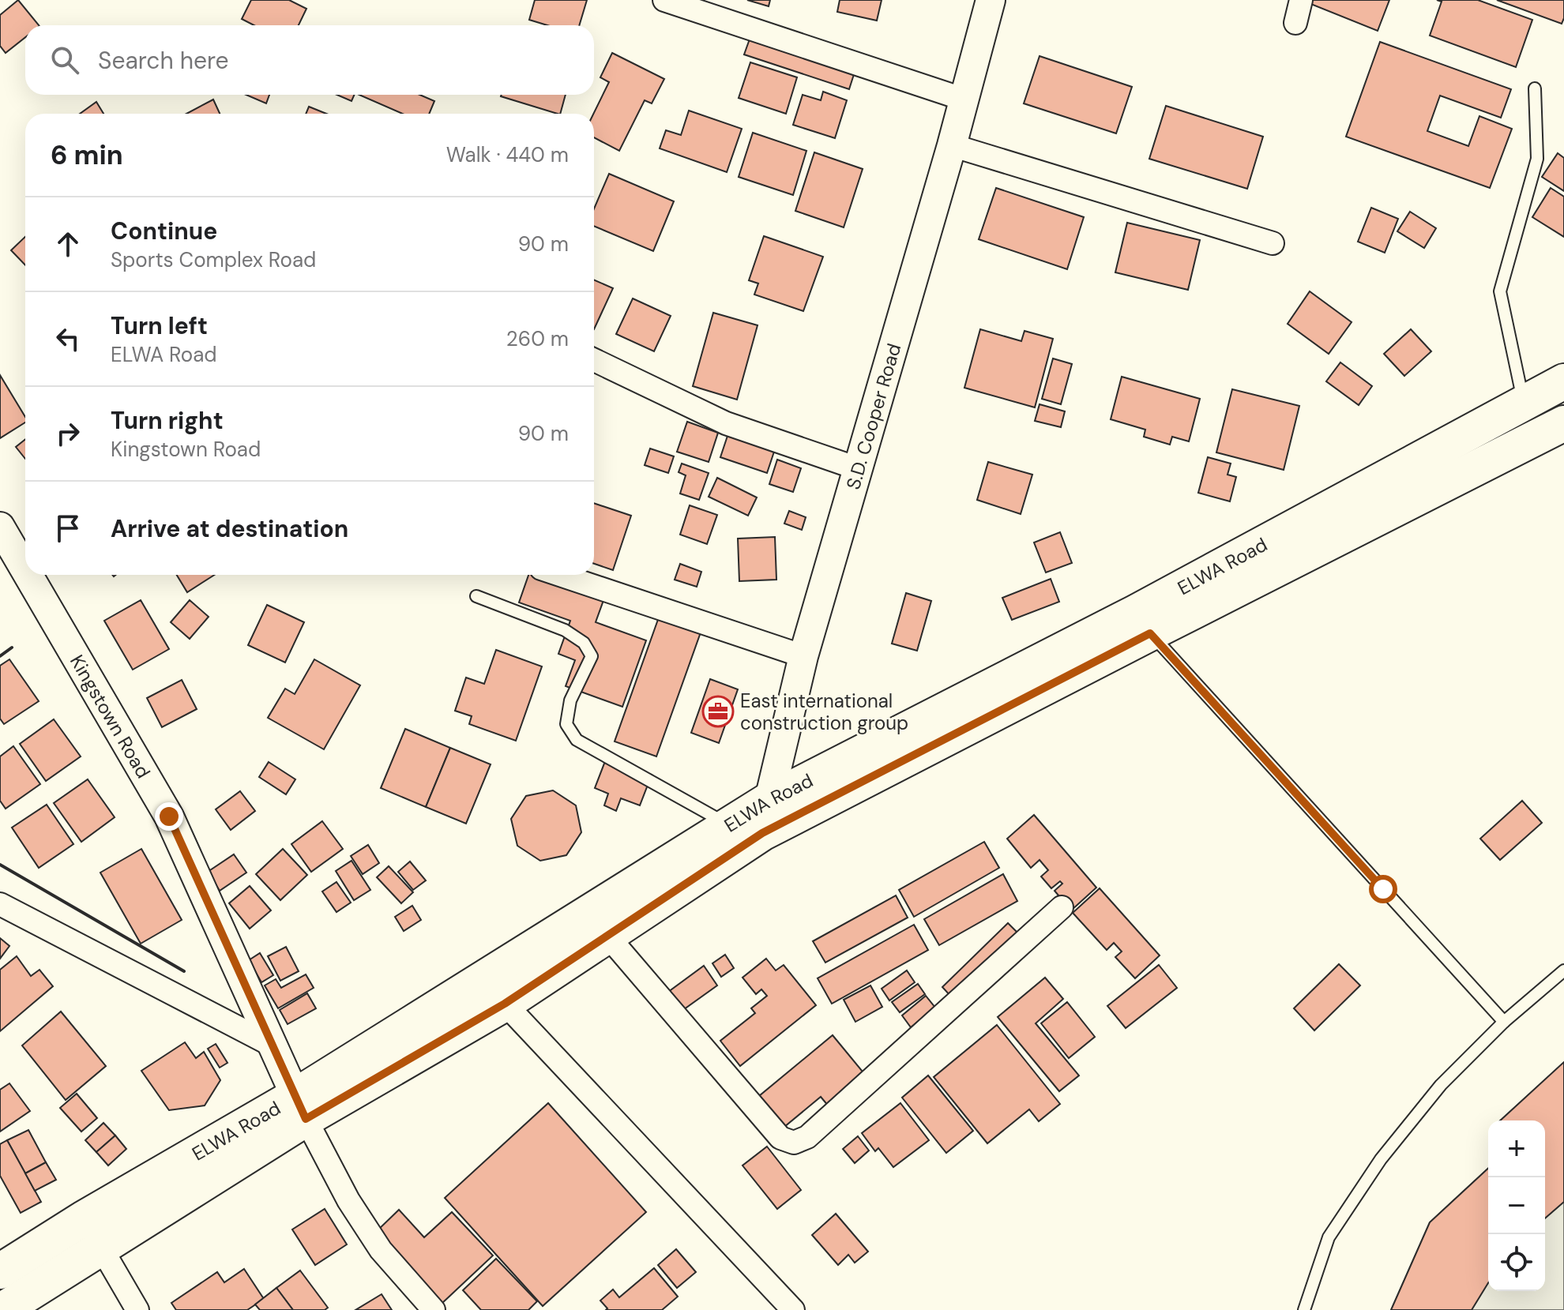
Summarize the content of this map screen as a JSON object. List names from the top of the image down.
{
  "streets": {
    "main road": ["ELWA Road"],
    "street": ["S.D. Cooper Road", "Kingstown Road"]
  },
  "crossings": [
    ["S.D. Cooper Road", "ELWA Road"],
    ["ELWA Road", "Kingstown Road"]
  ],
  "places": {
    "office": ["East international construction group"]
  },
  "page": {
    "search": "Search here",
    "heading": ["6 min", "Walk · 440 m"],
    "list": [
      ["Continue", "Sports Complex Road", "90 m"],
      ["Turn left", "ELWA Road", "260 m"],
      ["Turn right", "Kingstown Road", "90 m"],
      "Arrive at destination"
    ],
    "map_buttons": ["+", "−"]
  }
}
